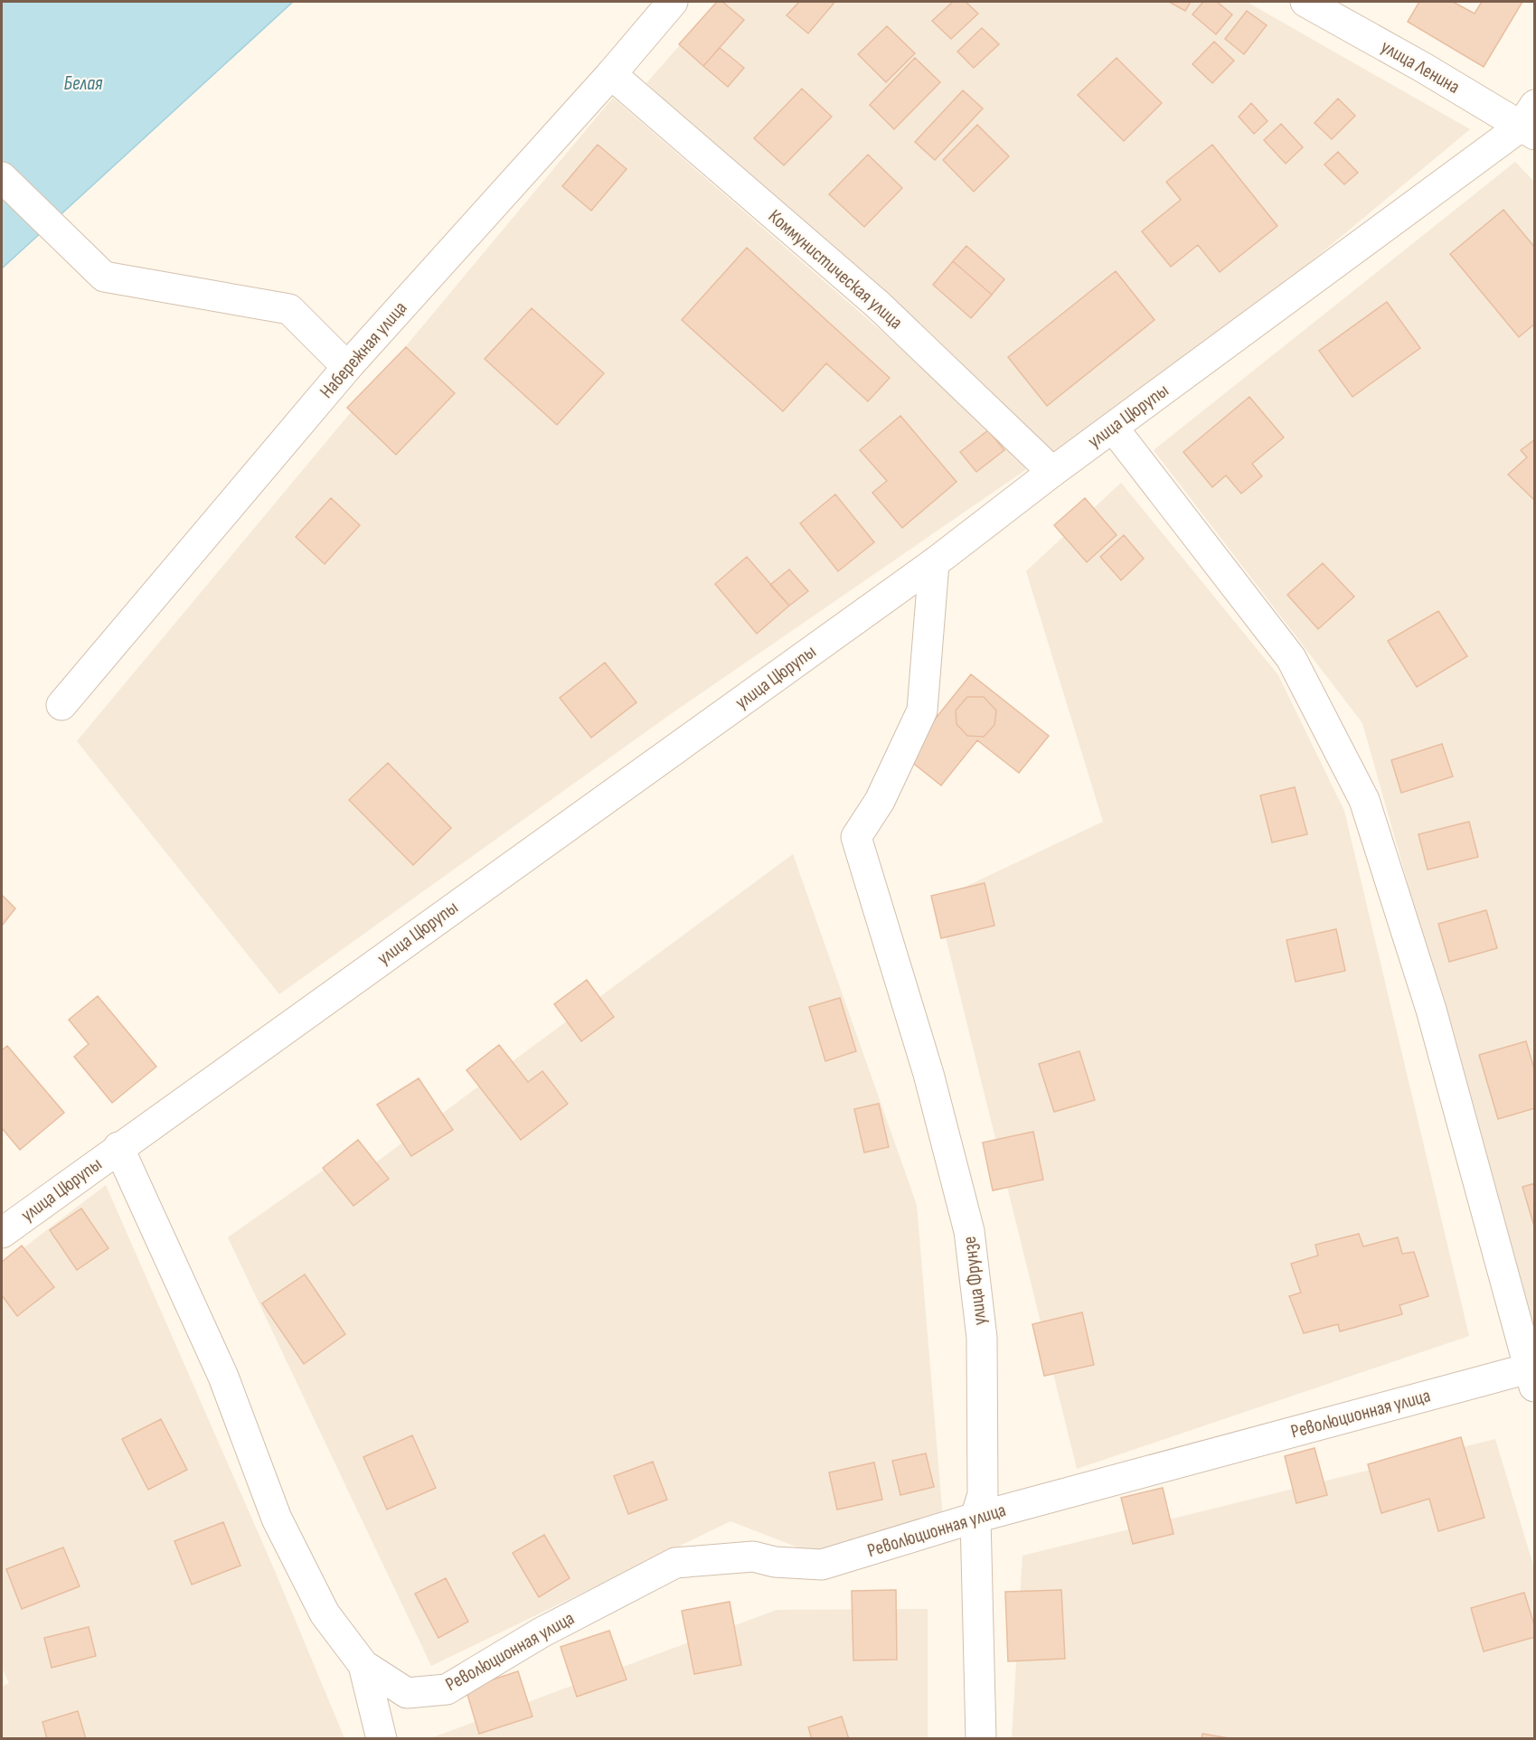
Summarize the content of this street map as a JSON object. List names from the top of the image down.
{
  "streets": {
    "street": [
      "улица Ленина",
      "Коммунистическая улица",
      "Набережная улица",
      "улица Цюрупы",
      "улица Фрунзе",
      "Революционная улица"
    ]
  },
  "crossings": [
    ["улица Ленина", "улица Цюрупы"],
    ["Коммунистическая улица", "Набережная улица"],
    ["Коммунистическая улица", "улица Цюрупы"],
    ["улица Цюрупы", "улица Фрунзе"],
    ["улица Фрунзе", "Революционная улица"]
  ],
  "water": ["Белая"]
}
